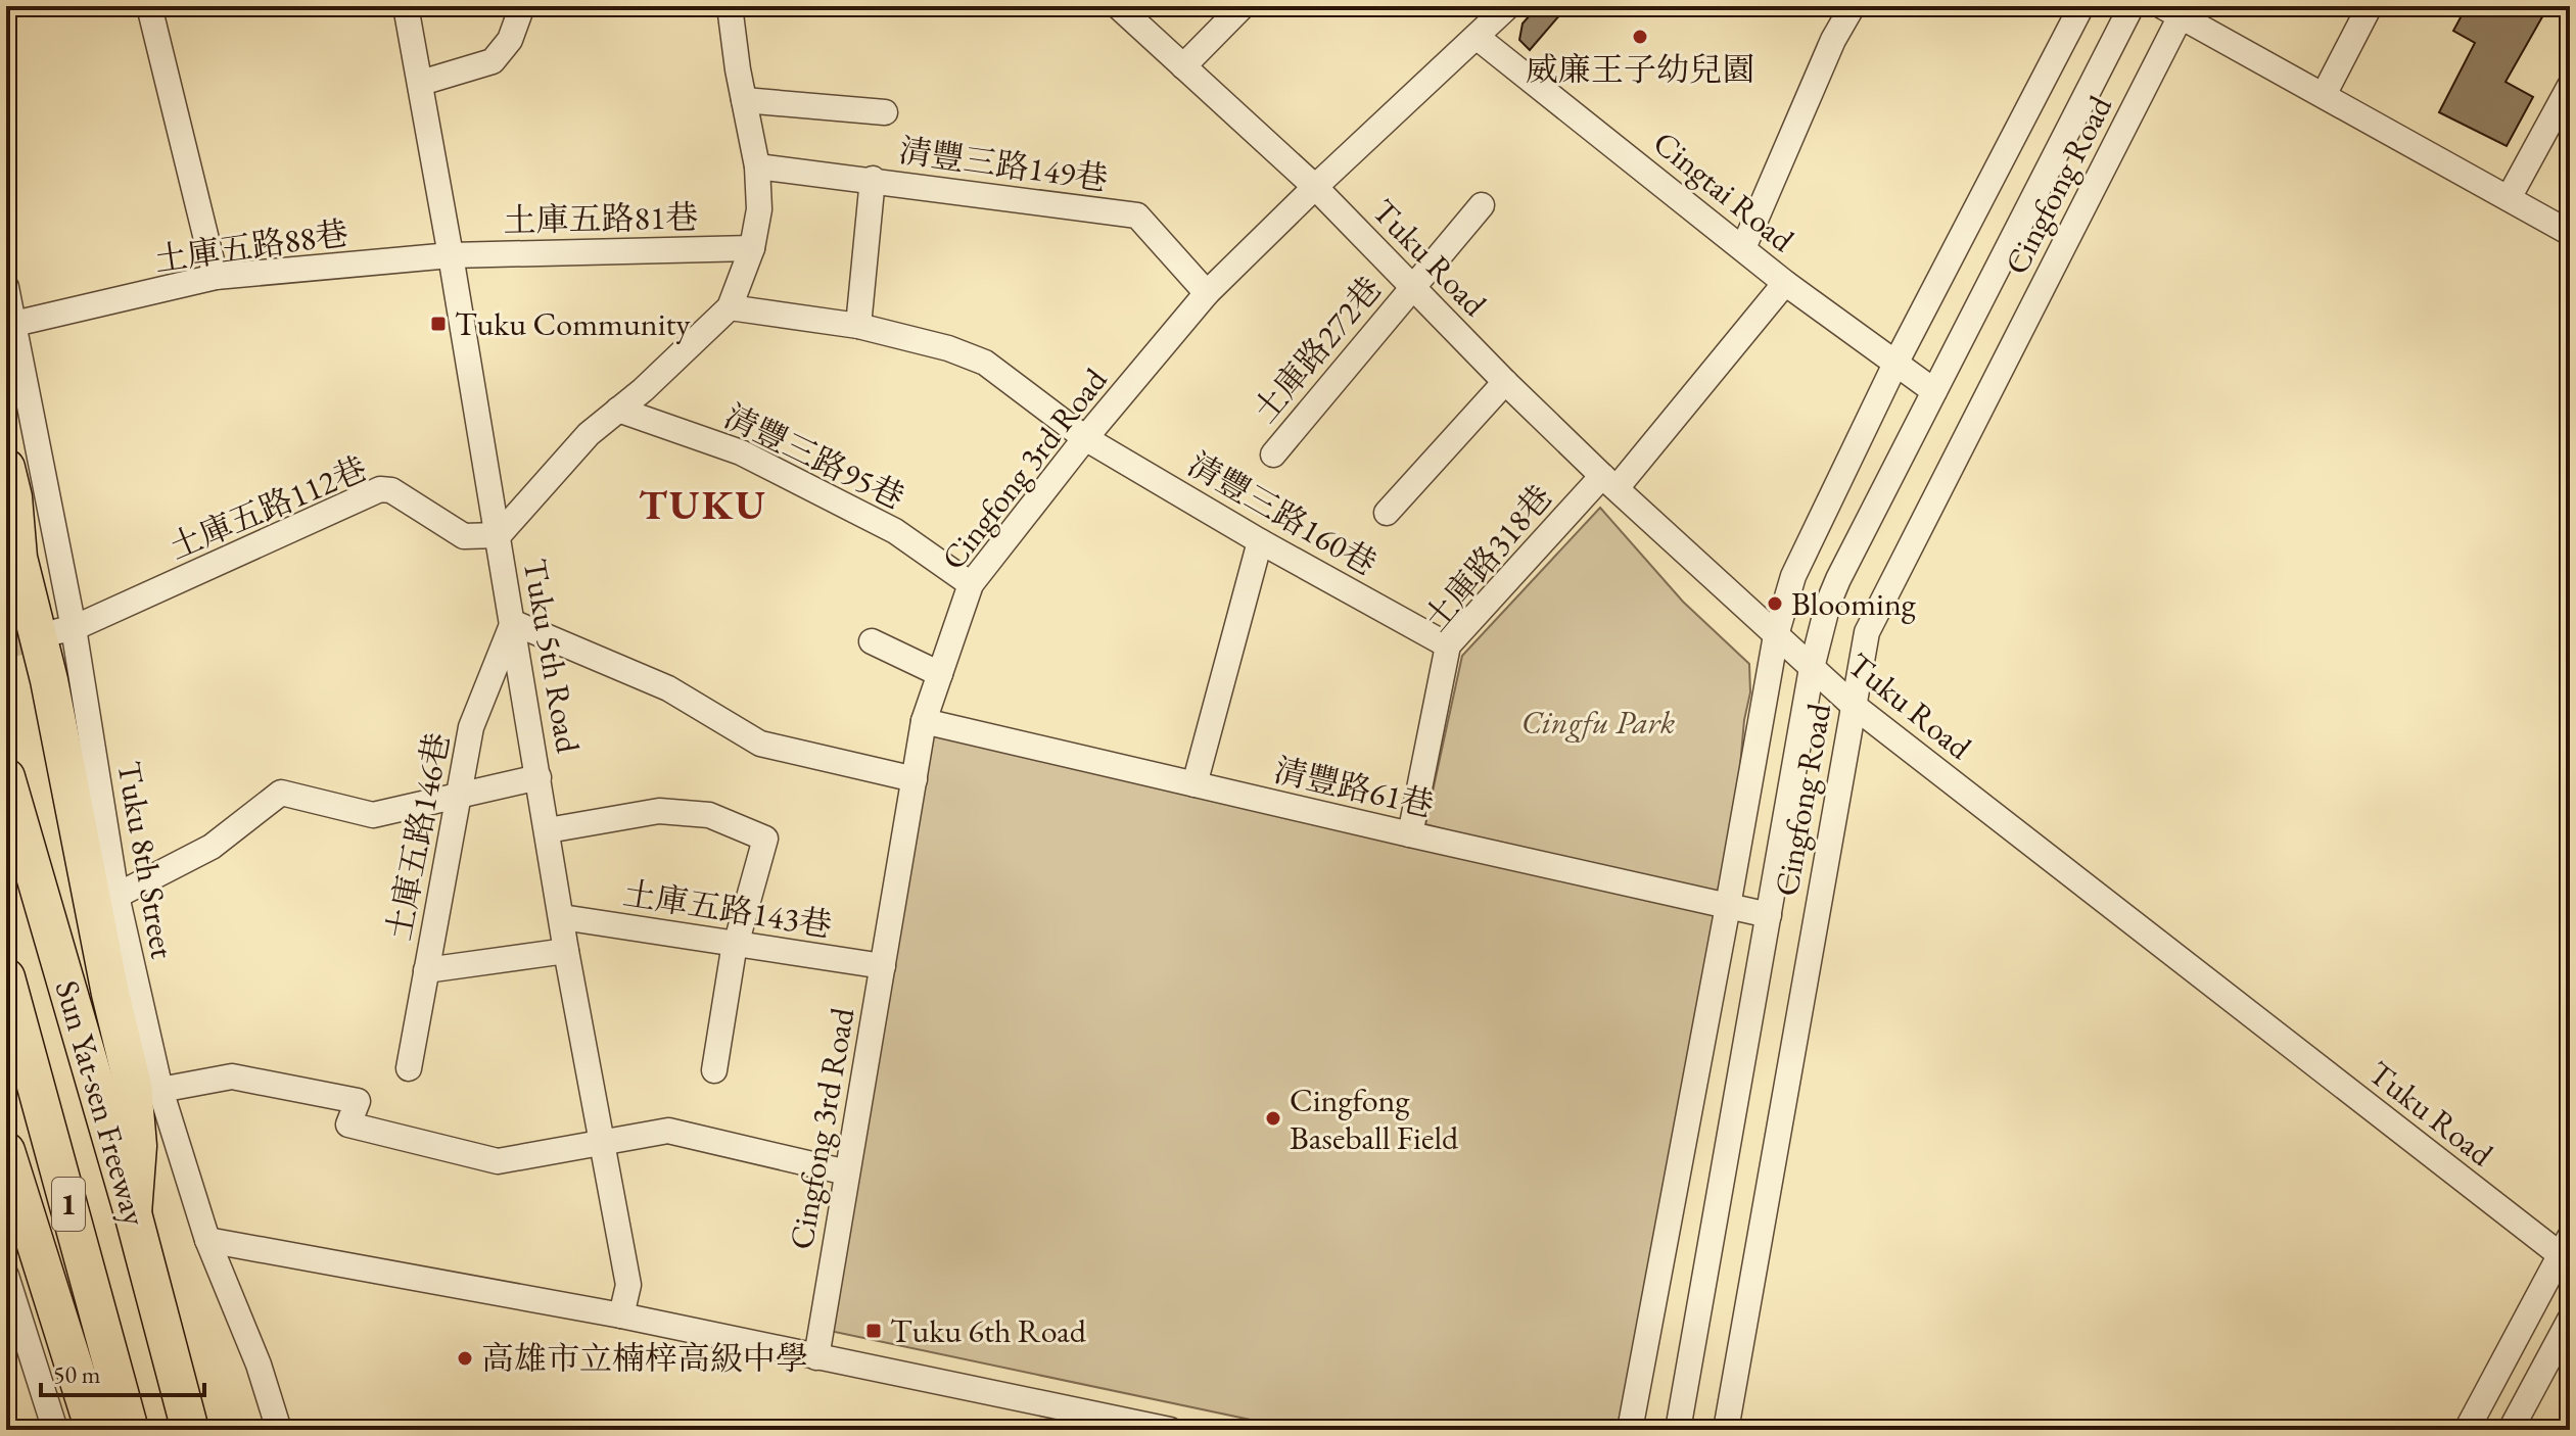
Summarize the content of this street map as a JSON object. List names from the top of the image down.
{
  "streets": {
    "highway": ["Sun Yat-sen Freeway", "1"],
    "street": [
      "清豐三路149巷",
      "Cingfong Road",
      "Cingtai Road",
      "土庫五路81巷",
      "土庫五路88巷",
      "Tuku Road",
      "土庫路272巷",
      "清豐三路95巷",
      "Cingfong 3rd Road",
      "土庫五路112巷",
      "清豐三路160巷",
      "土庫路318巷",
      "Tuku 5th Road",
      "清豐路61巷",
      "土庫五路146巷",
      "Tuku 8th Street",
      "土庫五路143巷"
    ]
  },
  "crossings": [
    ["清豐三路149巷", "Cingfong 3rd Road"],
    ["Cingfong Road", "Cingtai Road"],
    ["Cingfong Road", "Tuku Road"],
    ["Cingfong Road", "清豐路61巷"],
    ["Cingtai Road", "Cingfong 3rd Road"],
    ["Cingtai Road", "土庫路318巷"],
    ["土庫五路81巷", "土庫五路88巷"],
    ["土庫五路81巷", "Tuku 5th Road"],
    ["土庫五路88巷", "Tuku 5th Road"],
    ["土庫五路88巷", "Tuku 8th Street"],
    ["Tuku Road", "土庫路272巷"],
    ["Tuku Road", "Cingfong 3rd Road"],
    ["Tuku Road", "土庫路318巷"],
    ["清豐三路95巷", "Cingfong 3rd Road"],
    ["Cingfong 3rd Road", "清豐三路160巷"],
    ["Cingfong 3rd Road", "清豐路61巷"],
    ["Cingfong 3rd Road", "土庫五路143巷"],
    ["土庫五路112巷", "Tuku 5th Road"],
    ["土庫五路112巷", "Tuku 8th Street"],
    ["清豐三路160巷", "土庫路318巷"],
    ["土庫路318巷", "清豐路61巷"],
    ["Tuku 5th Road", "土庫五路146巷"],
    ["Tuku 5th Road", "土庫五路143巷"]
  ],
  "districts": ["TUKU"],
  "parks": ["Cingfu Park"],
  "places": {
    "other": [
      "威廉王子幼兒園",
      "Blooming",
      "Cingfong Baseball Field",
      "高雄市立楠梓高級中學"
    ],
    "transit": ["Tuku Community", "Tuku 6th Road"]
  },
  "scale_bar": "50 m"
}
